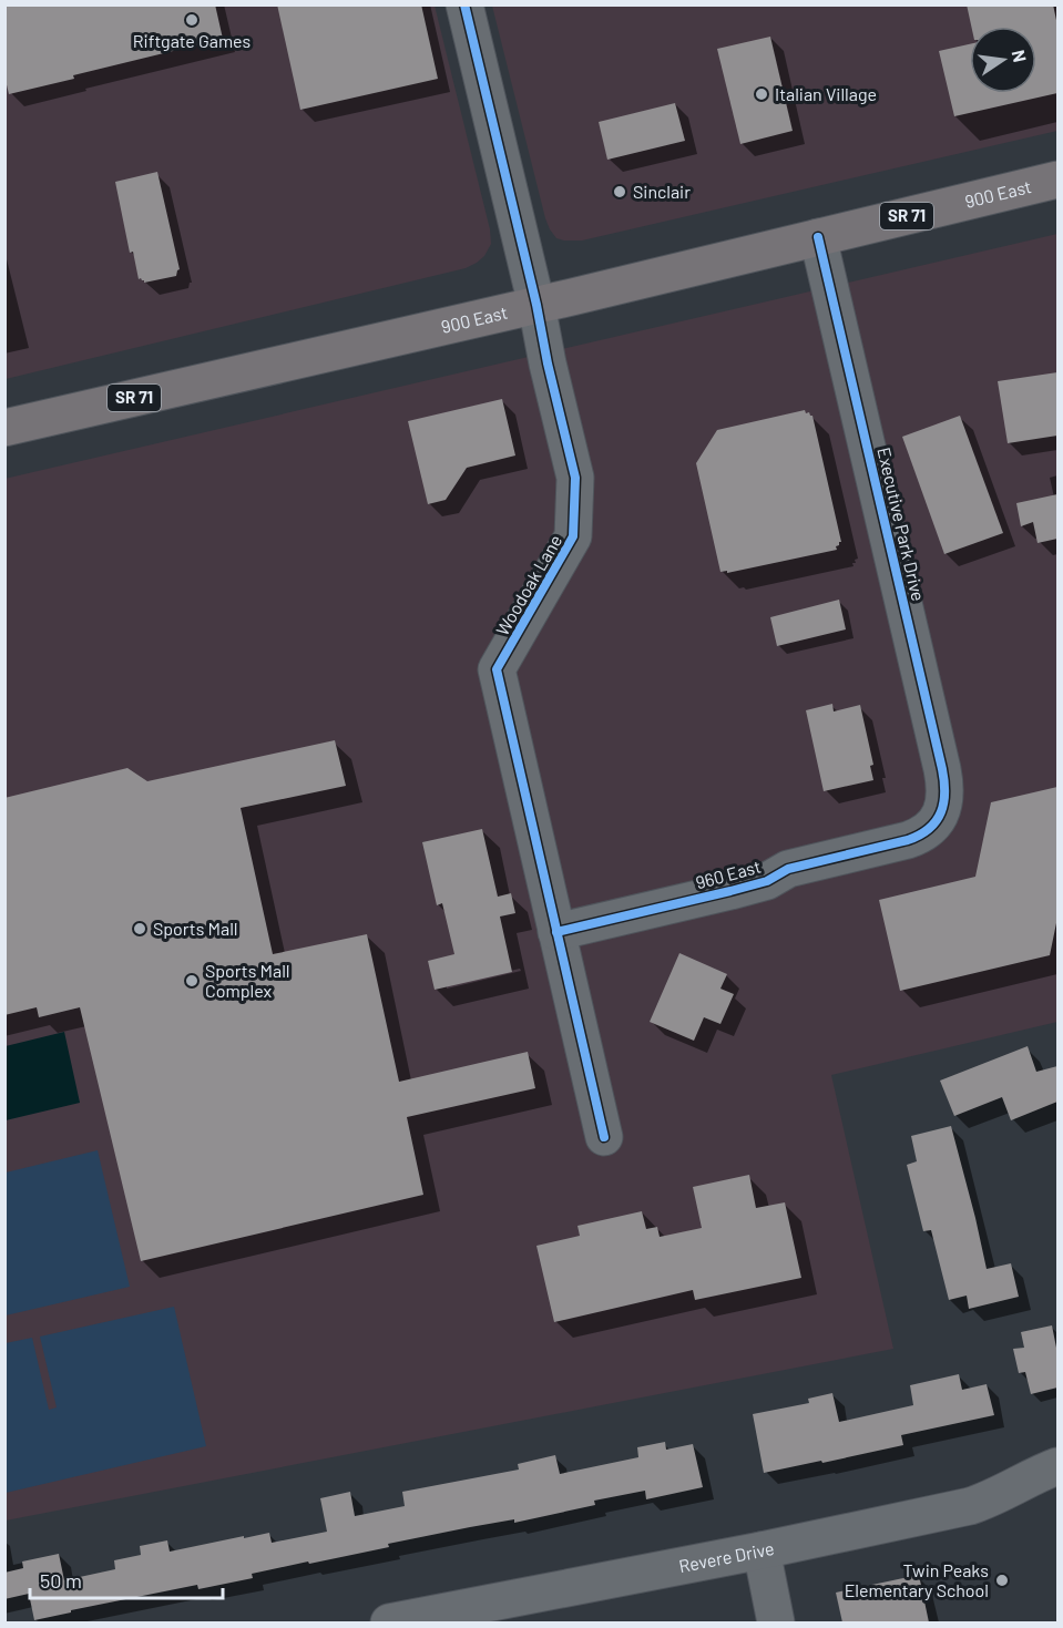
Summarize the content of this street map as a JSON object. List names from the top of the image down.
{
  "streets": {
    "main road": ["900 East", "SR 71"],
    "street": [
      "Executive Park Drive",
      "Woodoak Lane",
      "960 East",
      "Revere Drive"
    ]
  },
  "crossings": [
    ["900 East", "Executive Park Drive"],
    ["900 East", "Woodoak Lane"],
    ["Executive Park Drive", "960 East"],
    ["Woodoak Lane", "960 East"]
  ],
  "places": [
    "Riftgate Games",
    "Italian Village",
    "Sinclair",
    "Sports Mall",
    "Sports Mall Complex",
    "Twin Peaks Elementary School"
  ],
  "scale_bar": "50 m",
  "north": "right"
}
